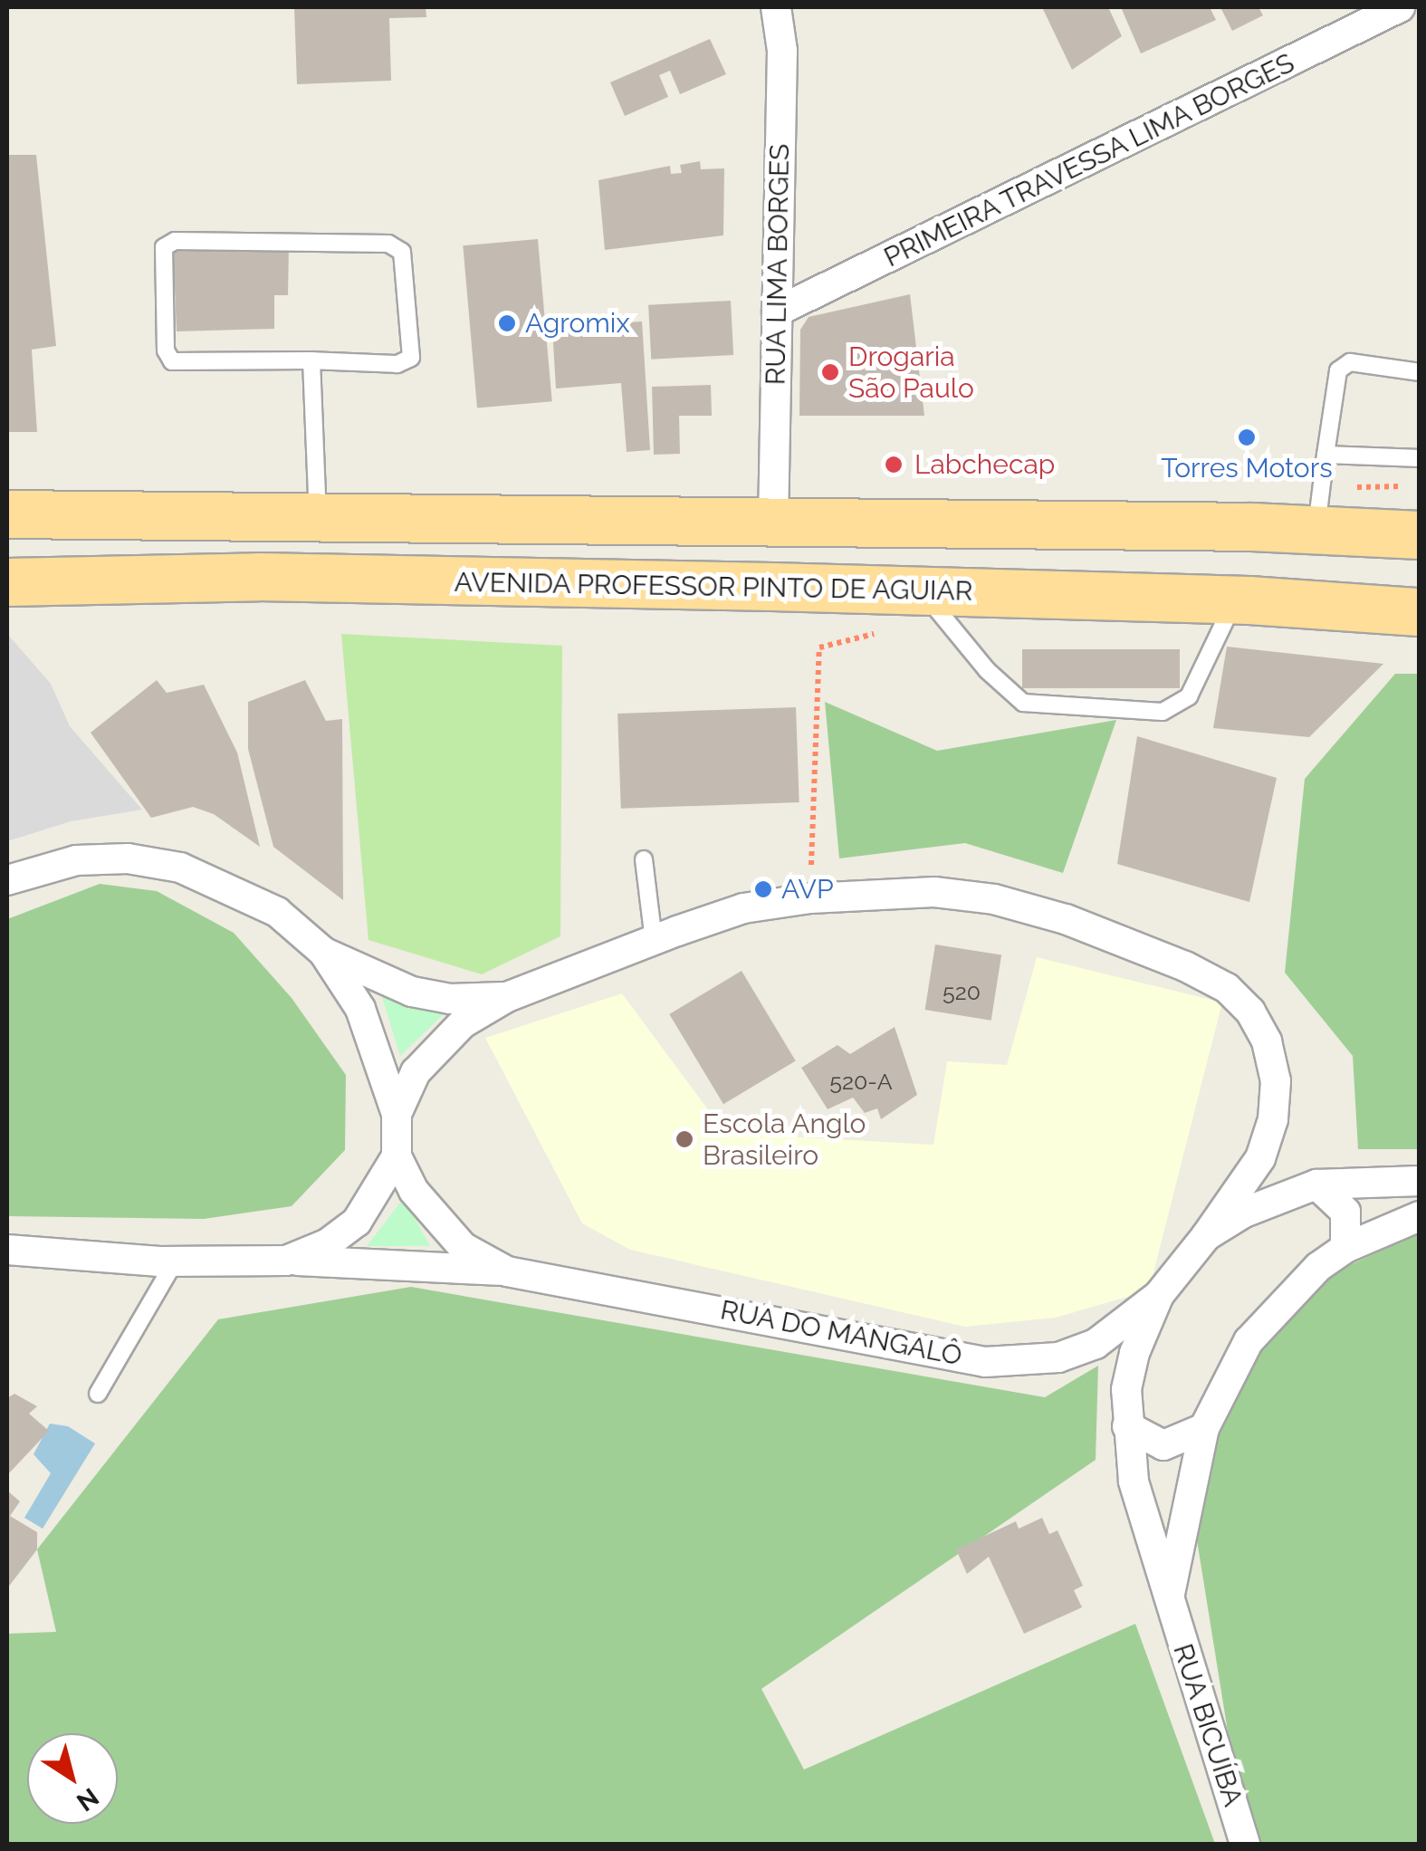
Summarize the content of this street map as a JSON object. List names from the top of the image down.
{
  "streets": {
    "main road": ["AVENIDA PROFESSOR PINTO DE AGUIAR"],
    "street": [
      "PRIMEIRA TRAVESSA LIMA BORGES",
      "RUA LIMA BORGES",
      "RUA DO MANGALÔ",
      "RUA BICUÍBA"
    ]
  },
  "crossings": [
    ["PRIMEIRA TRAVESSA LIMA BORGES", "RUA LIMA BORGES"],
    ["RUA DO MANGALÔ", "RUA BICUÍBA"]
  ],
  "places": [
    "Agromix",
    "Drogaria São Paulo",
    "Torres Motors",
    "Labchecap",
    "AVP",
    "Escola Anglo Brasileiro"
  ],
  "house_numbers": ["520", "520-A"],
  "north": "bottom right"
}
